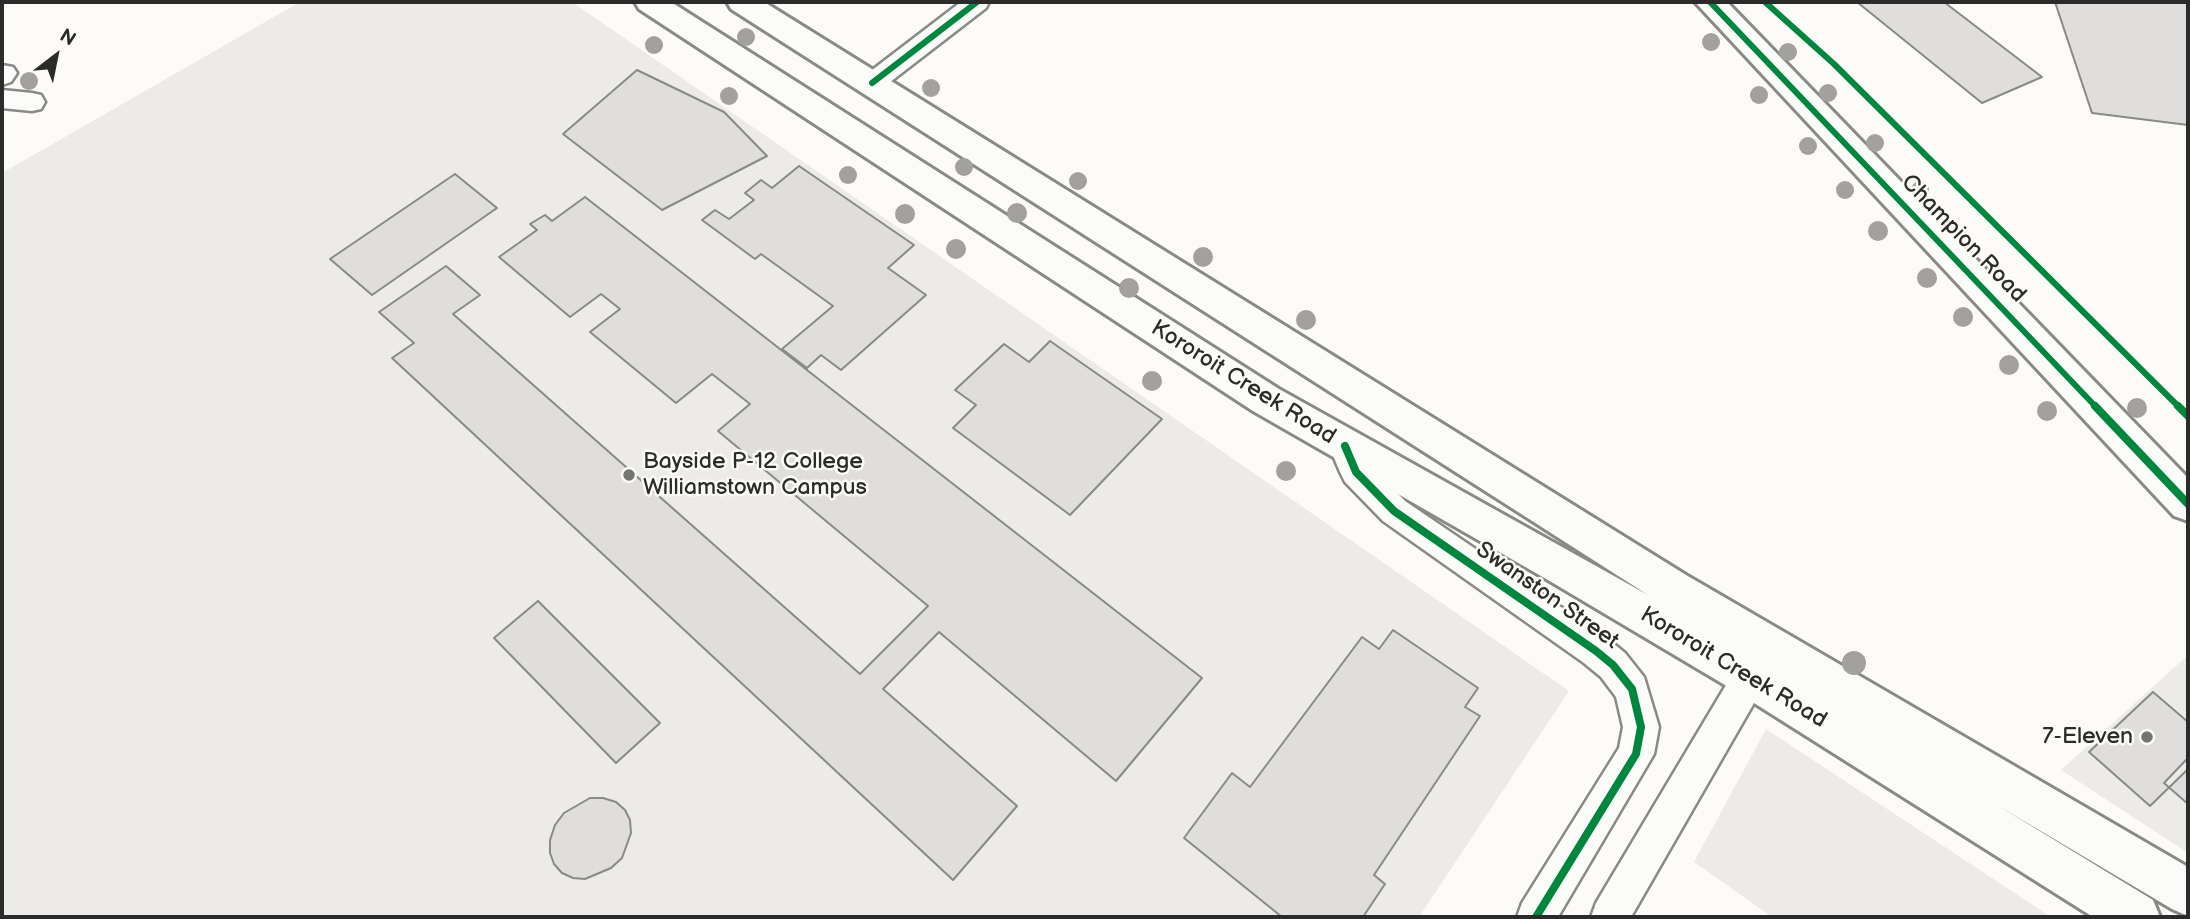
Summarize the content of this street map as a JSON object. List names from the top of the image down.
{
  "streets": {
    "main road": ["Champion Road", "Kororoit Creek Road"],
    "street": ["Swanston Street"]
  },
  "crossings": [
    ["Kororoit Creek Road", "Swanston Street"]
  ],
  "places": ["Bayside P-12 College Williamstown Campus", "7-Eleven"],
  "north": "top right"
}
